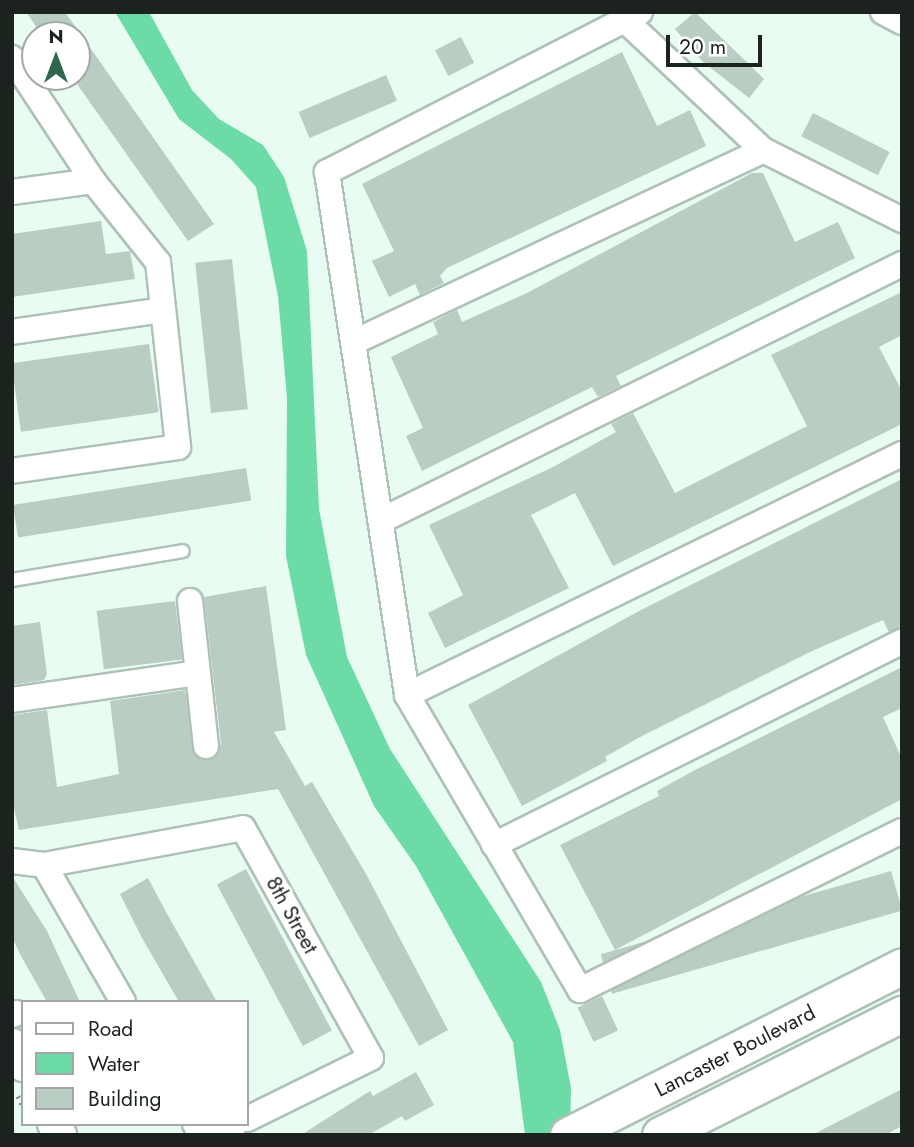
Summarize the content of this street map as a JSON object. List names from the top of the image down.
{
  "streets": {
    "main road": ["Lancaster Boulevard"],
    "street": ["8th Street"]
  },
  "legend": ["Road", "Water", "Building"],
  "scale_bar": "20 m",
  "north": "top"
}
